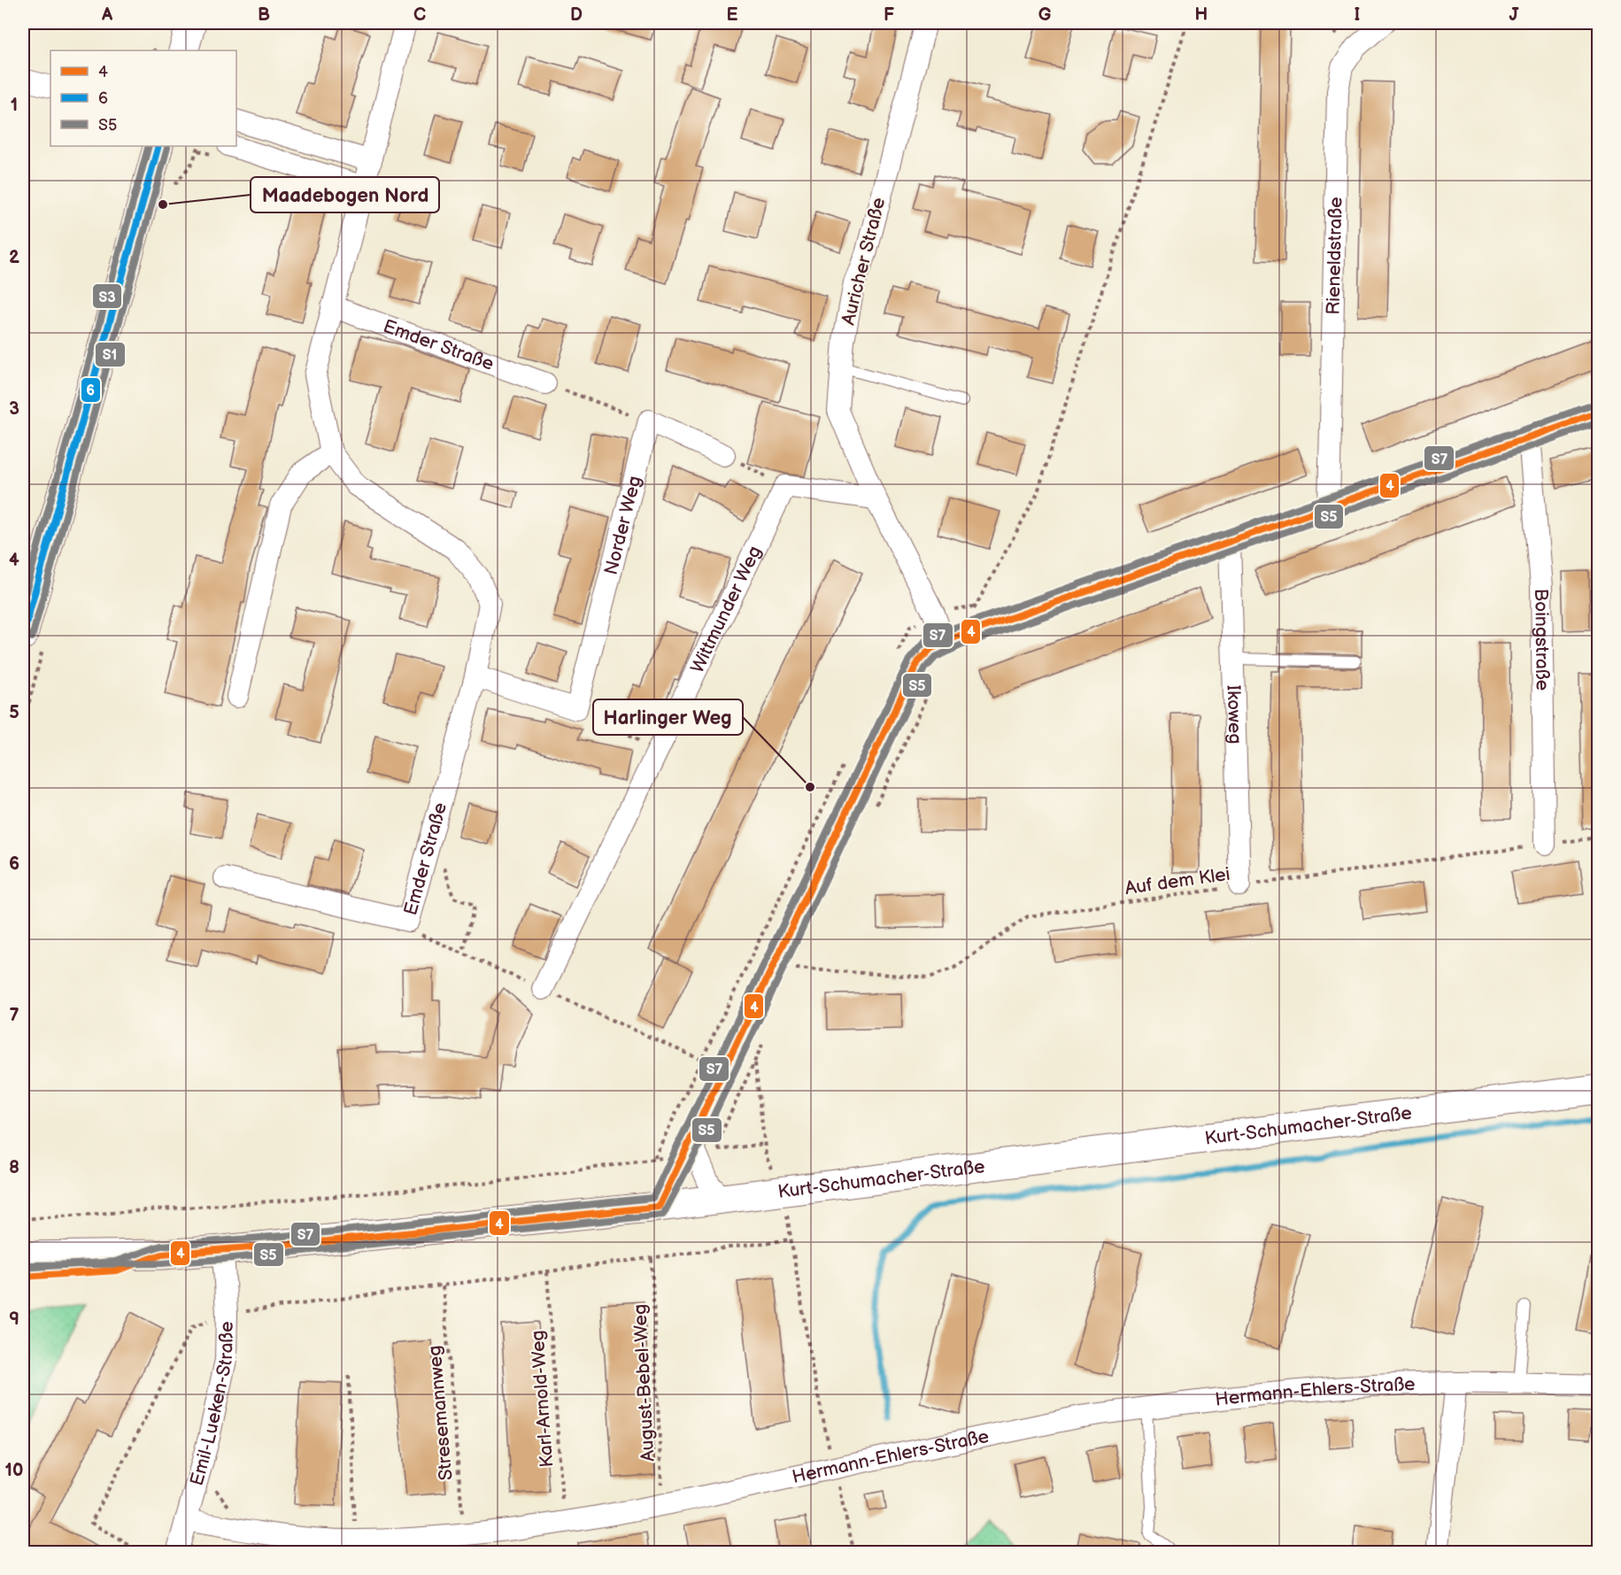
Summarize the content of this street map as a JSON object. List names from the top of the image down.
{
  "streets": {
    "street": [
      "Rieneldstraße",
      "Auricher Straße",
      "Emder Straße",
      "Norder Weg",
      "Wittmunder Weg",
      "Boingstraße",
      "Ikoweg",
      "Kurt-Schumacher-Straße",
      "Hermann-Ehlers-Straße",
      "Emil-Lueken-Straße"
    ],
    "path": [
      "Auf dem Klei",
      "August-Bebel-Weg",
      "Karl-Arnold-Weg",
      "Stresemannweg"
    ]
  },
  "crossings": [
    ["Boingstraße", "Auf dem Klei"],
    ["Ikoweg", "Auf dem Klei"],
    ["Kurt-Schumacher-Straße", "Emil-Lueken-Straße"],
    ["August-Bebel-Weg", "Hermann-Ehlers-Straße"],
    ["Hermann-Ehlers-Straße", "Emil-Lueken-Straße"],
    ["Hermann-Ehlers-Straße", "Stresemannweg"]
  ],
  "places": ["Maadebogen Nord", "Harlinger Weg"],
  "lines": [
    "transit line 6",
    "transit line S3",
    "transit line S1",
    "transit line S7",
    "transit line 4",
    "transit line S5"
  ],
  "legend": ["4", "6", "S5"],
  "grid": {
    "columns": [
      "A",
      "B",
      "C",
      "D",
      "E",
      "F",
      "G",
      "H",
      "I",
      "J"
    ],
    "rows": [
      "1",
      "2",
      "3",
      "4",
      "5",
      "6",
      "7",
      "8",
      "9",
      "10"
    ]
  }
}
